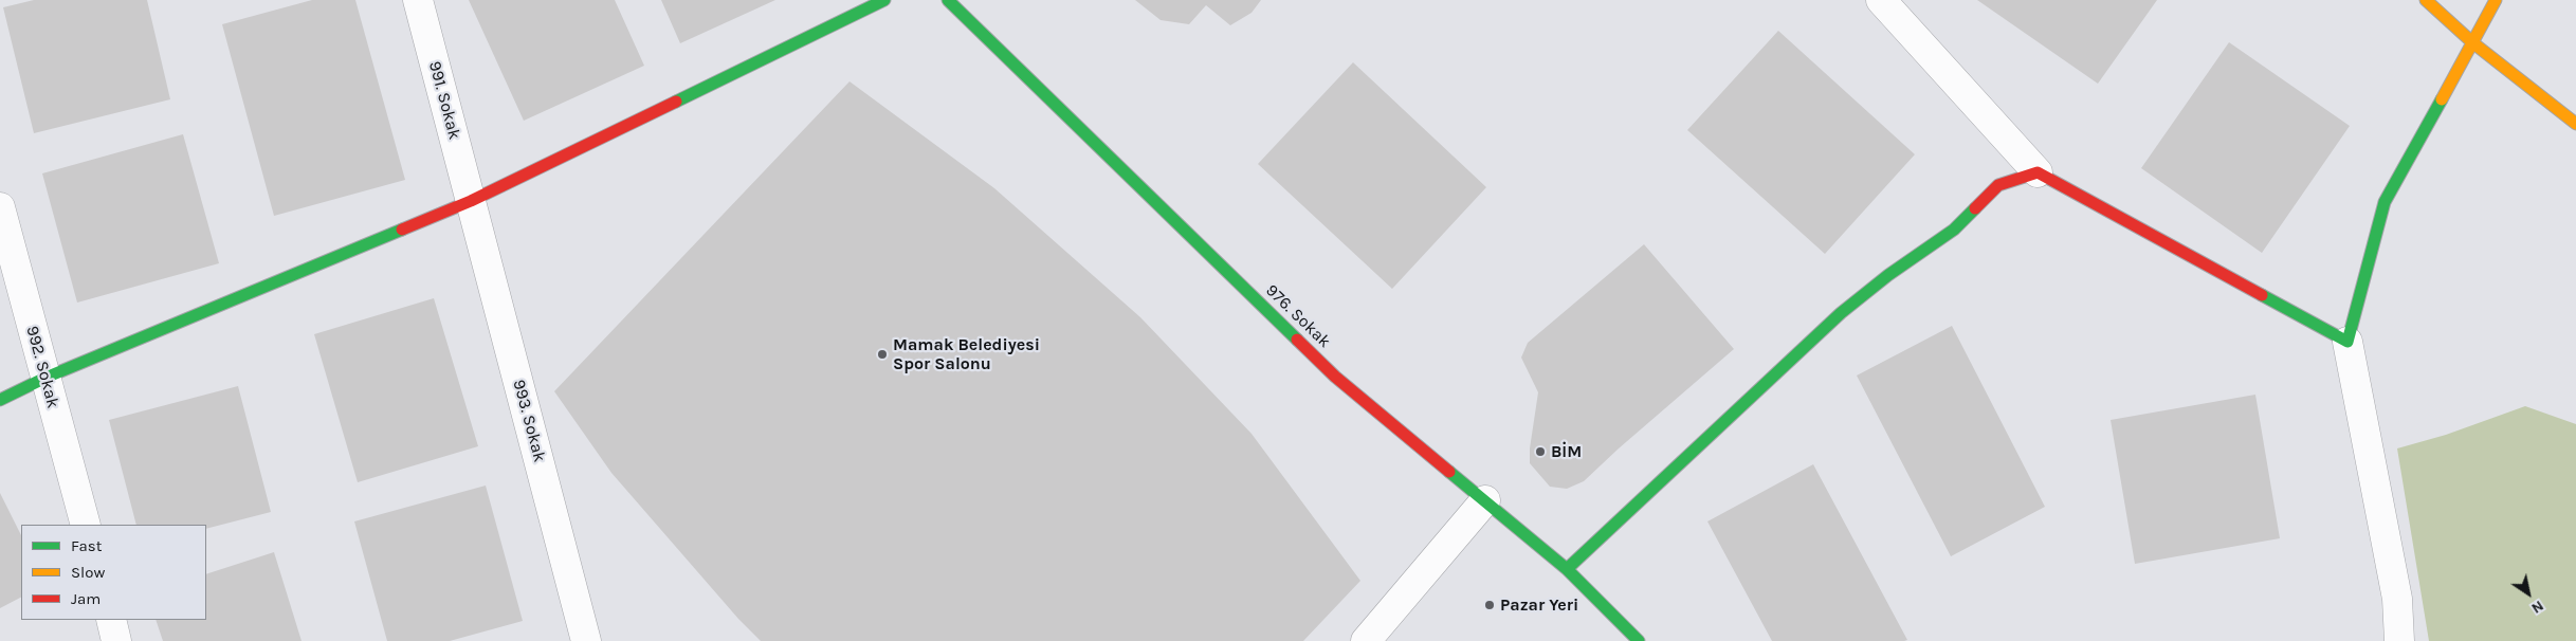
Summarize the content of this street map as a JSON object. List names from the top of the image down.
{
  "streets": {
    "street": [
      "991. Sokak",
      "976. Sokak",
      "992. Sokak",
      "993. Sokak"
    ]
  },
  "crossings": [
    ["991. Sokak", "993. Sokak"]
  ],
  "places": ["Mamak Belediyesi Spor Salonu", "BİM", "Pazar Yeri"],
  "legend": ["Fast", "Slow", "Jam"],
  "north": "bottom right"
}
